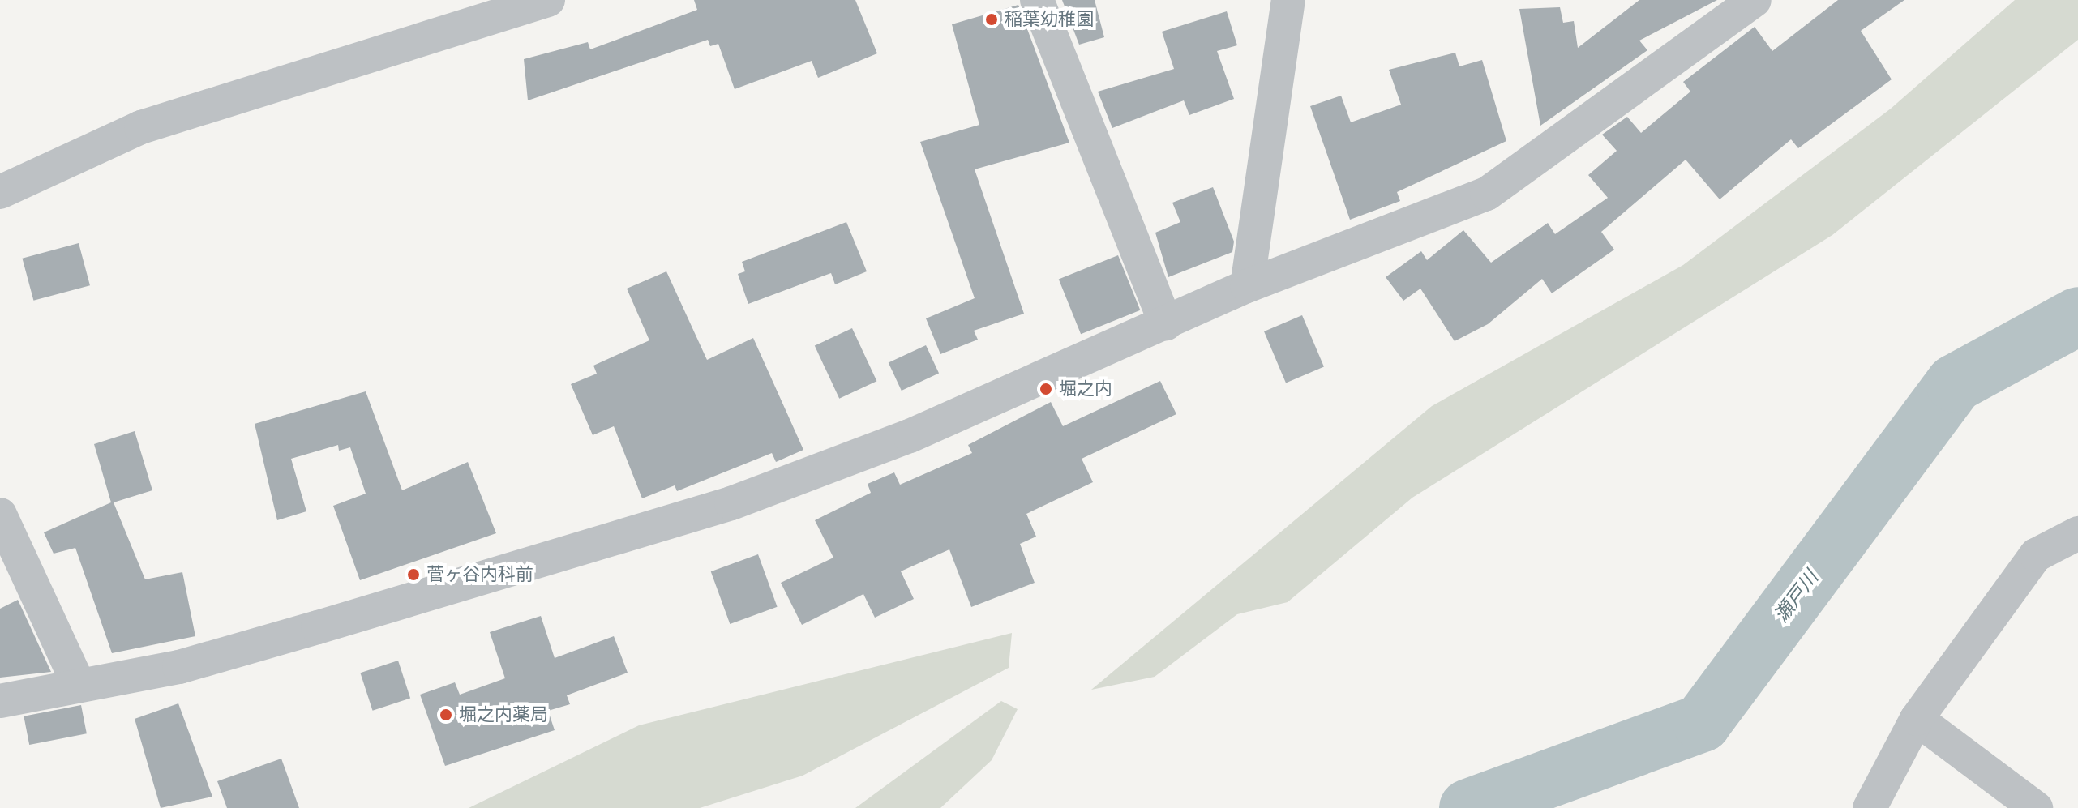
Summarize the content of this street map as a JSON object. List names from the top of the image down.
{
  "water": ["瀬戸川"],
  "places": [
    "稲葉幼稚園",
    "堀之内",
    "菅ヶ谷内科前",
    "堀之内薬局"
  ]
}
